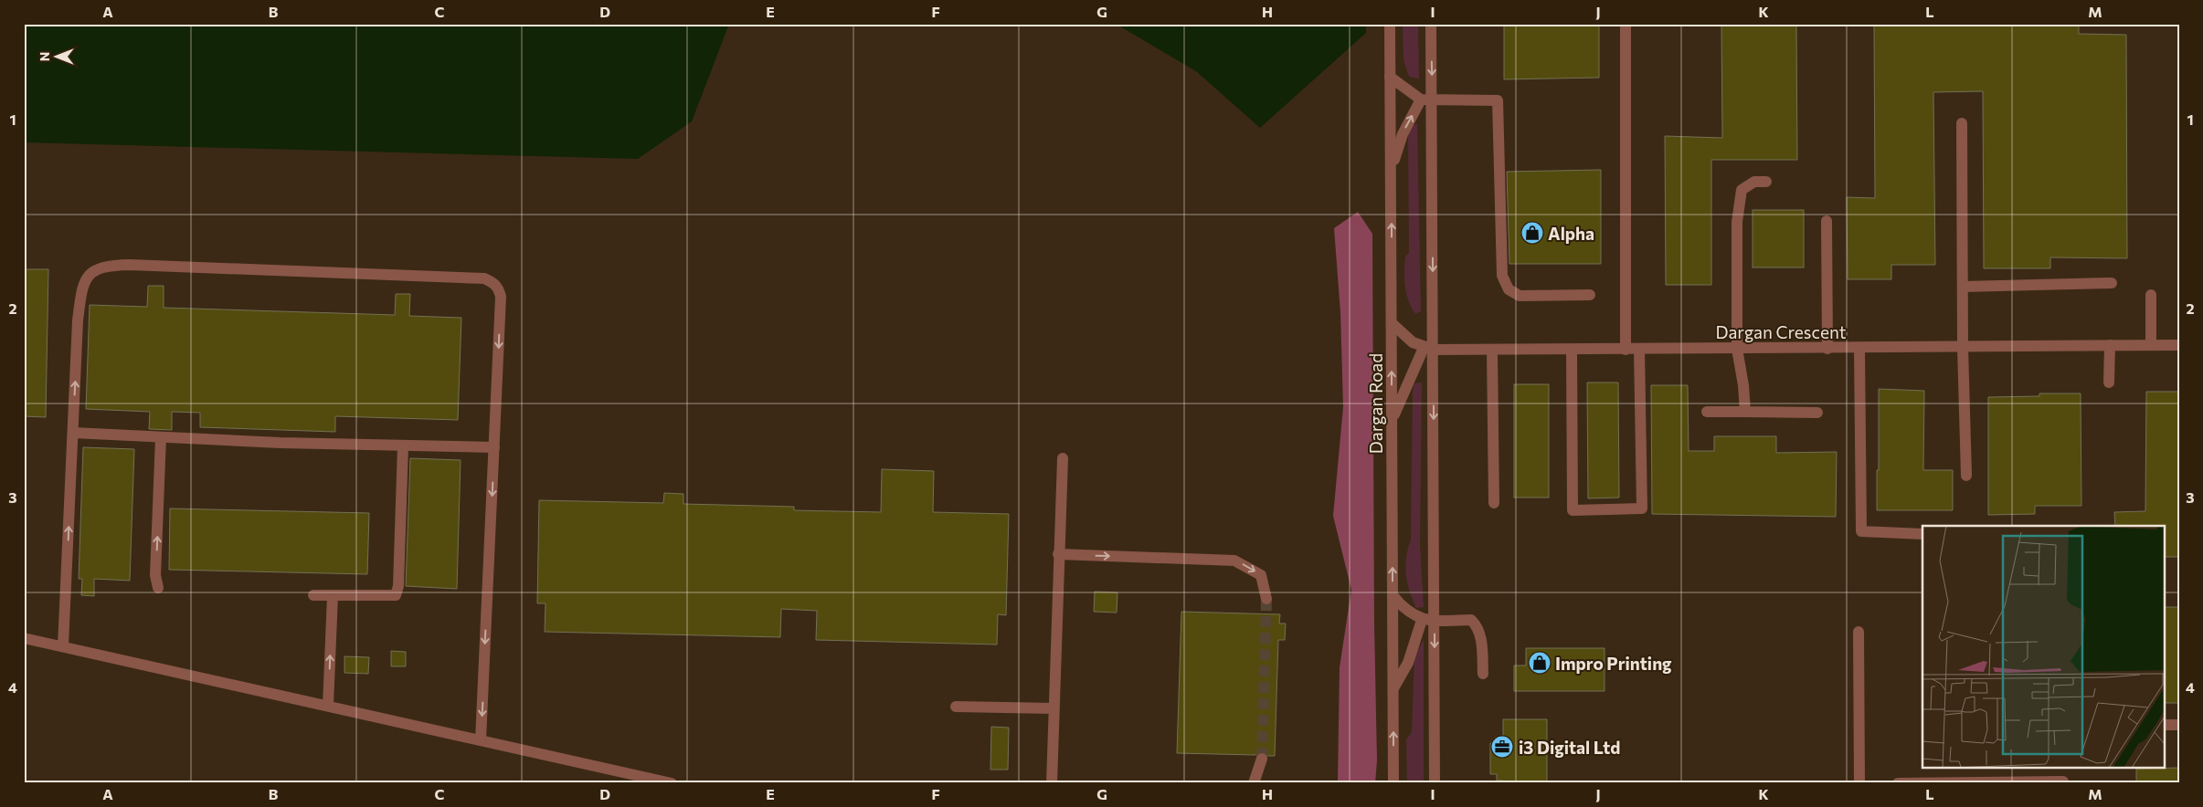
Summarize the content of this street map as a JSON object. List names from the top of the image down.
{
  "streets": {
    "street": ["Dargan Crescent", "Dargan Road"]
  },
  "places": {
    "shop": ["Alpha", "Impro Printing"],
    "office": ["i3 Digital Ltd"]
  },
  "north": "left",
  "grid": {
    "columns": [
      "A",
      "B",
      "C",
      "D",
      "E",
      "F",
      "G",
      "H",
      "I",
      "J",
      "K",
      "L",
      "M"
    ],
    "rows": [
      "1",
      "2",
      "3",
      "4"
    ]
  }
}
